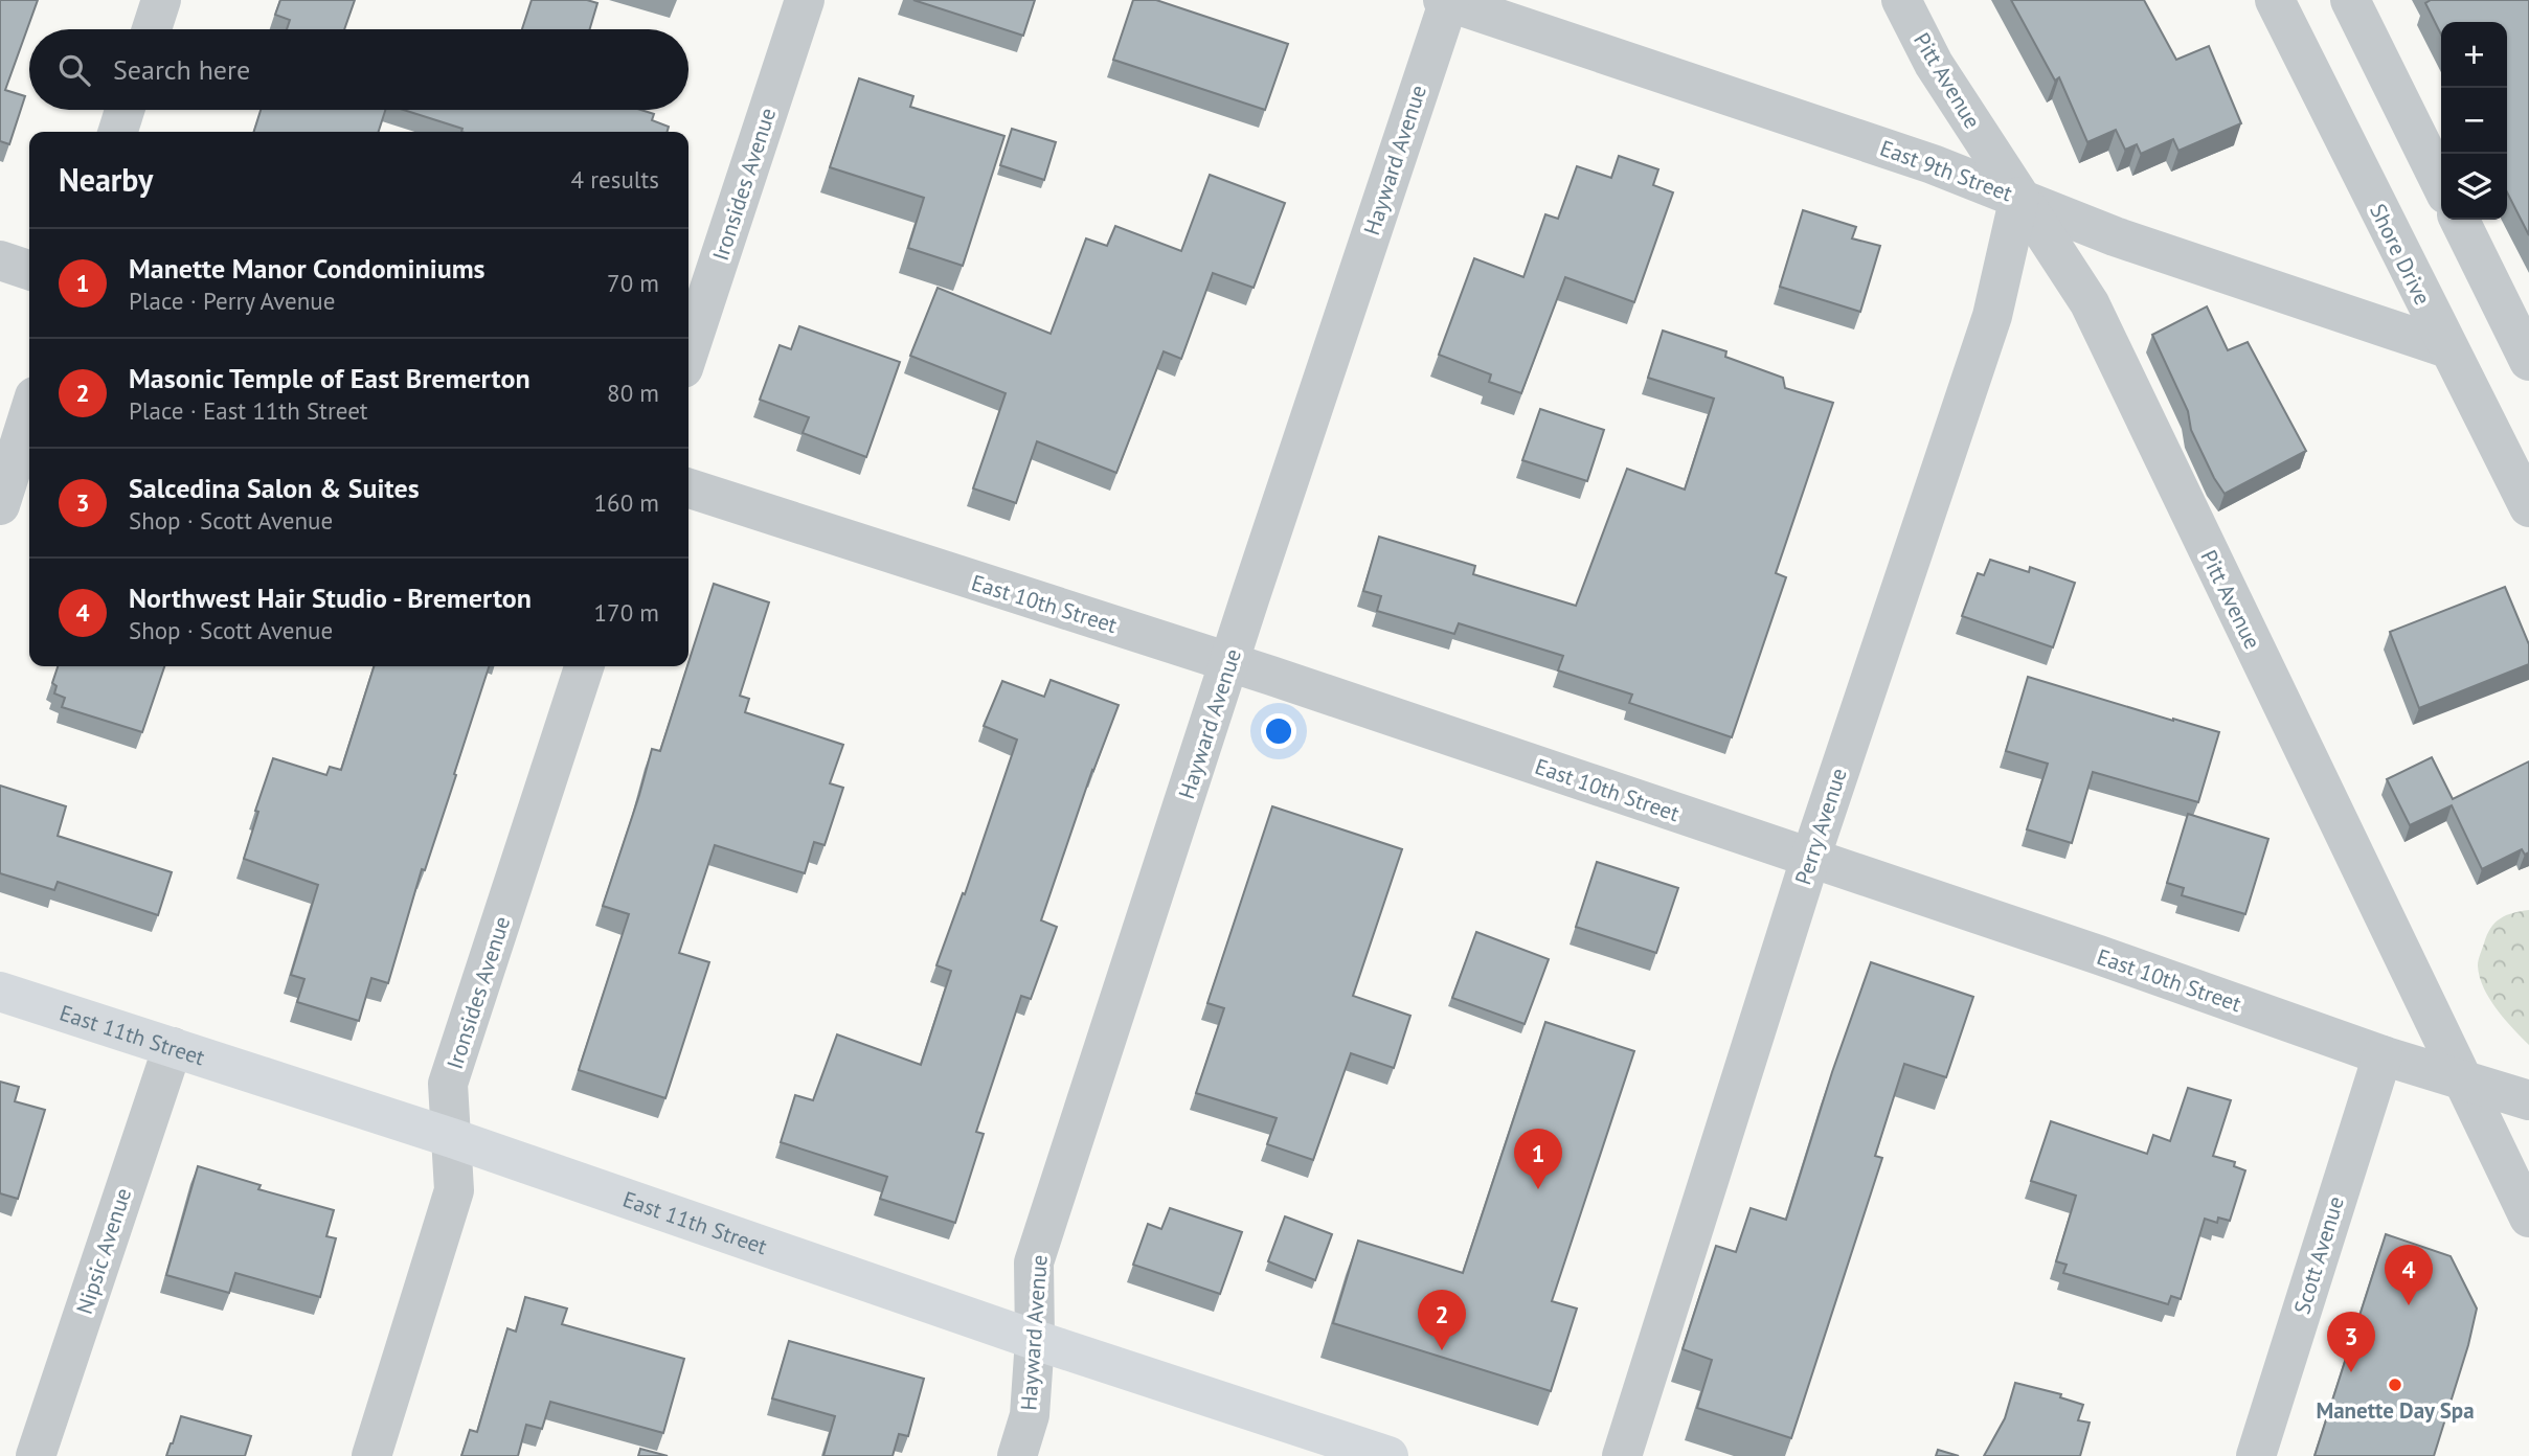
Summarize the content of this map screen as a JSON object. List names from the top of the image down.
{
  "streets": {
    "main road": ["East 11th Street"],
    "street": [
      "Pitt Avenue",
      "Hayward Avenue",
      "East 9th Street",
      "Ironsides Avenue",
      "Shore Drive",
      "East 10th Street",
      "Perry Avenue",
      "Nipsic Avenue",
      "Scott Avenue"
    ]
  },
  "crossings": [
    ["Pitt Avenue", "East 9th Street"],
    ["Pitt Avenue", "East 10th Street"],
    ["Pitt Avenue", "Perry Avenue"],
    ["Hayward Avenue", "East 9th Street"],
    ["Hayward Avenue", "East 10th Street"],
    ["Hayward Avenue", "East 11th Street"],
    ["East 9th Street", "Shore Drive"],
    ["East 9th Street", "Perry Avenue"],
    ["Ironsides Avenue", "East 11th Street"],
    ["East 10th Street", "Perry Avenue"],
    ["East 10th Street", "Scott Avenue"],
    ["East 11th Street", "Nipsic Avenue"]
  ],
  "places": ["Manette Day Spa"],
  "page": {
    "map_buttons": ["+", "−"],
    "search": "Search here",
    "heading": ["Nearby", "4 results"],
    "list": [
      {
        "mark": "1",
        "name": "Manette Manor Condominiums",
        "note": "Place · Perry Avenue",
        "value": "70 m"
      },
      {
        "mark": "2",
        "name": "Masonic Temple of East Bremerton",
        "note": "Place · East 11th Street",
        "value": "80 m"
      },
      {
        "mark": "3",
        "name": "Salcedina Salon & Suites",
        "note": "Shop · Scott Avenue",
        "value": "160 m"
      },
      {
        "mark": "4",
        "name": "Northwest Hair Studio - Bremerton",
        "note": "Shop · Scott Avenue",
        "value": "170 m"
      }
    ],
    "pins": [
      "1",
      "4",
      "2",
      "3"
    ]
  }
}
